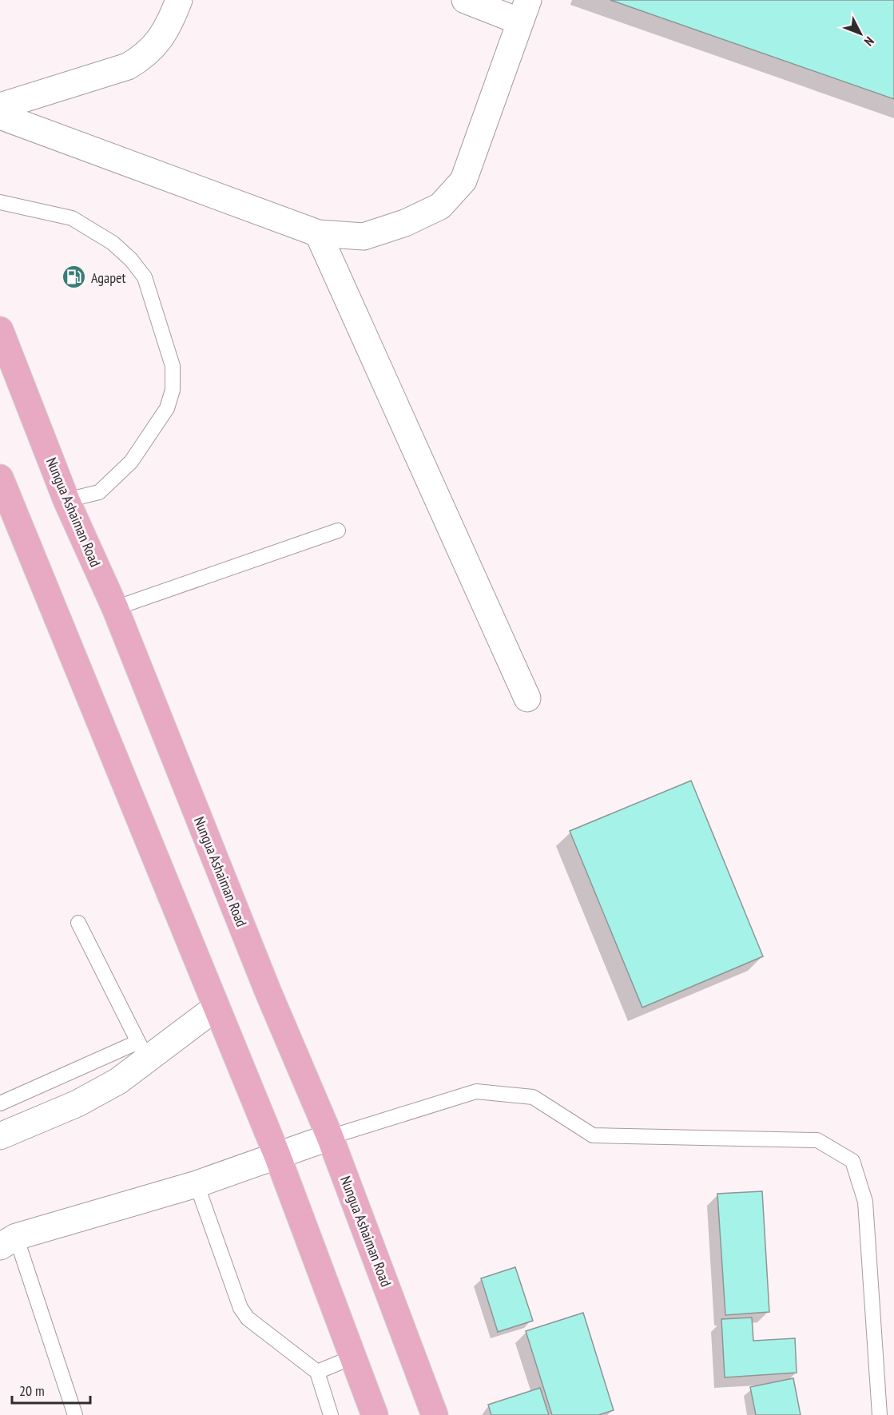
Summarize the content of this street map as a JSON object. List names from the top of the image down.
{
  "streets": {
    "main road": ["Nungua Ashaiman Road"]
  },
  "places": {
    "fuel station": ["Agapet"]
  },
  "scale_bar": "20 m",
  "north": "bottom right"
}
